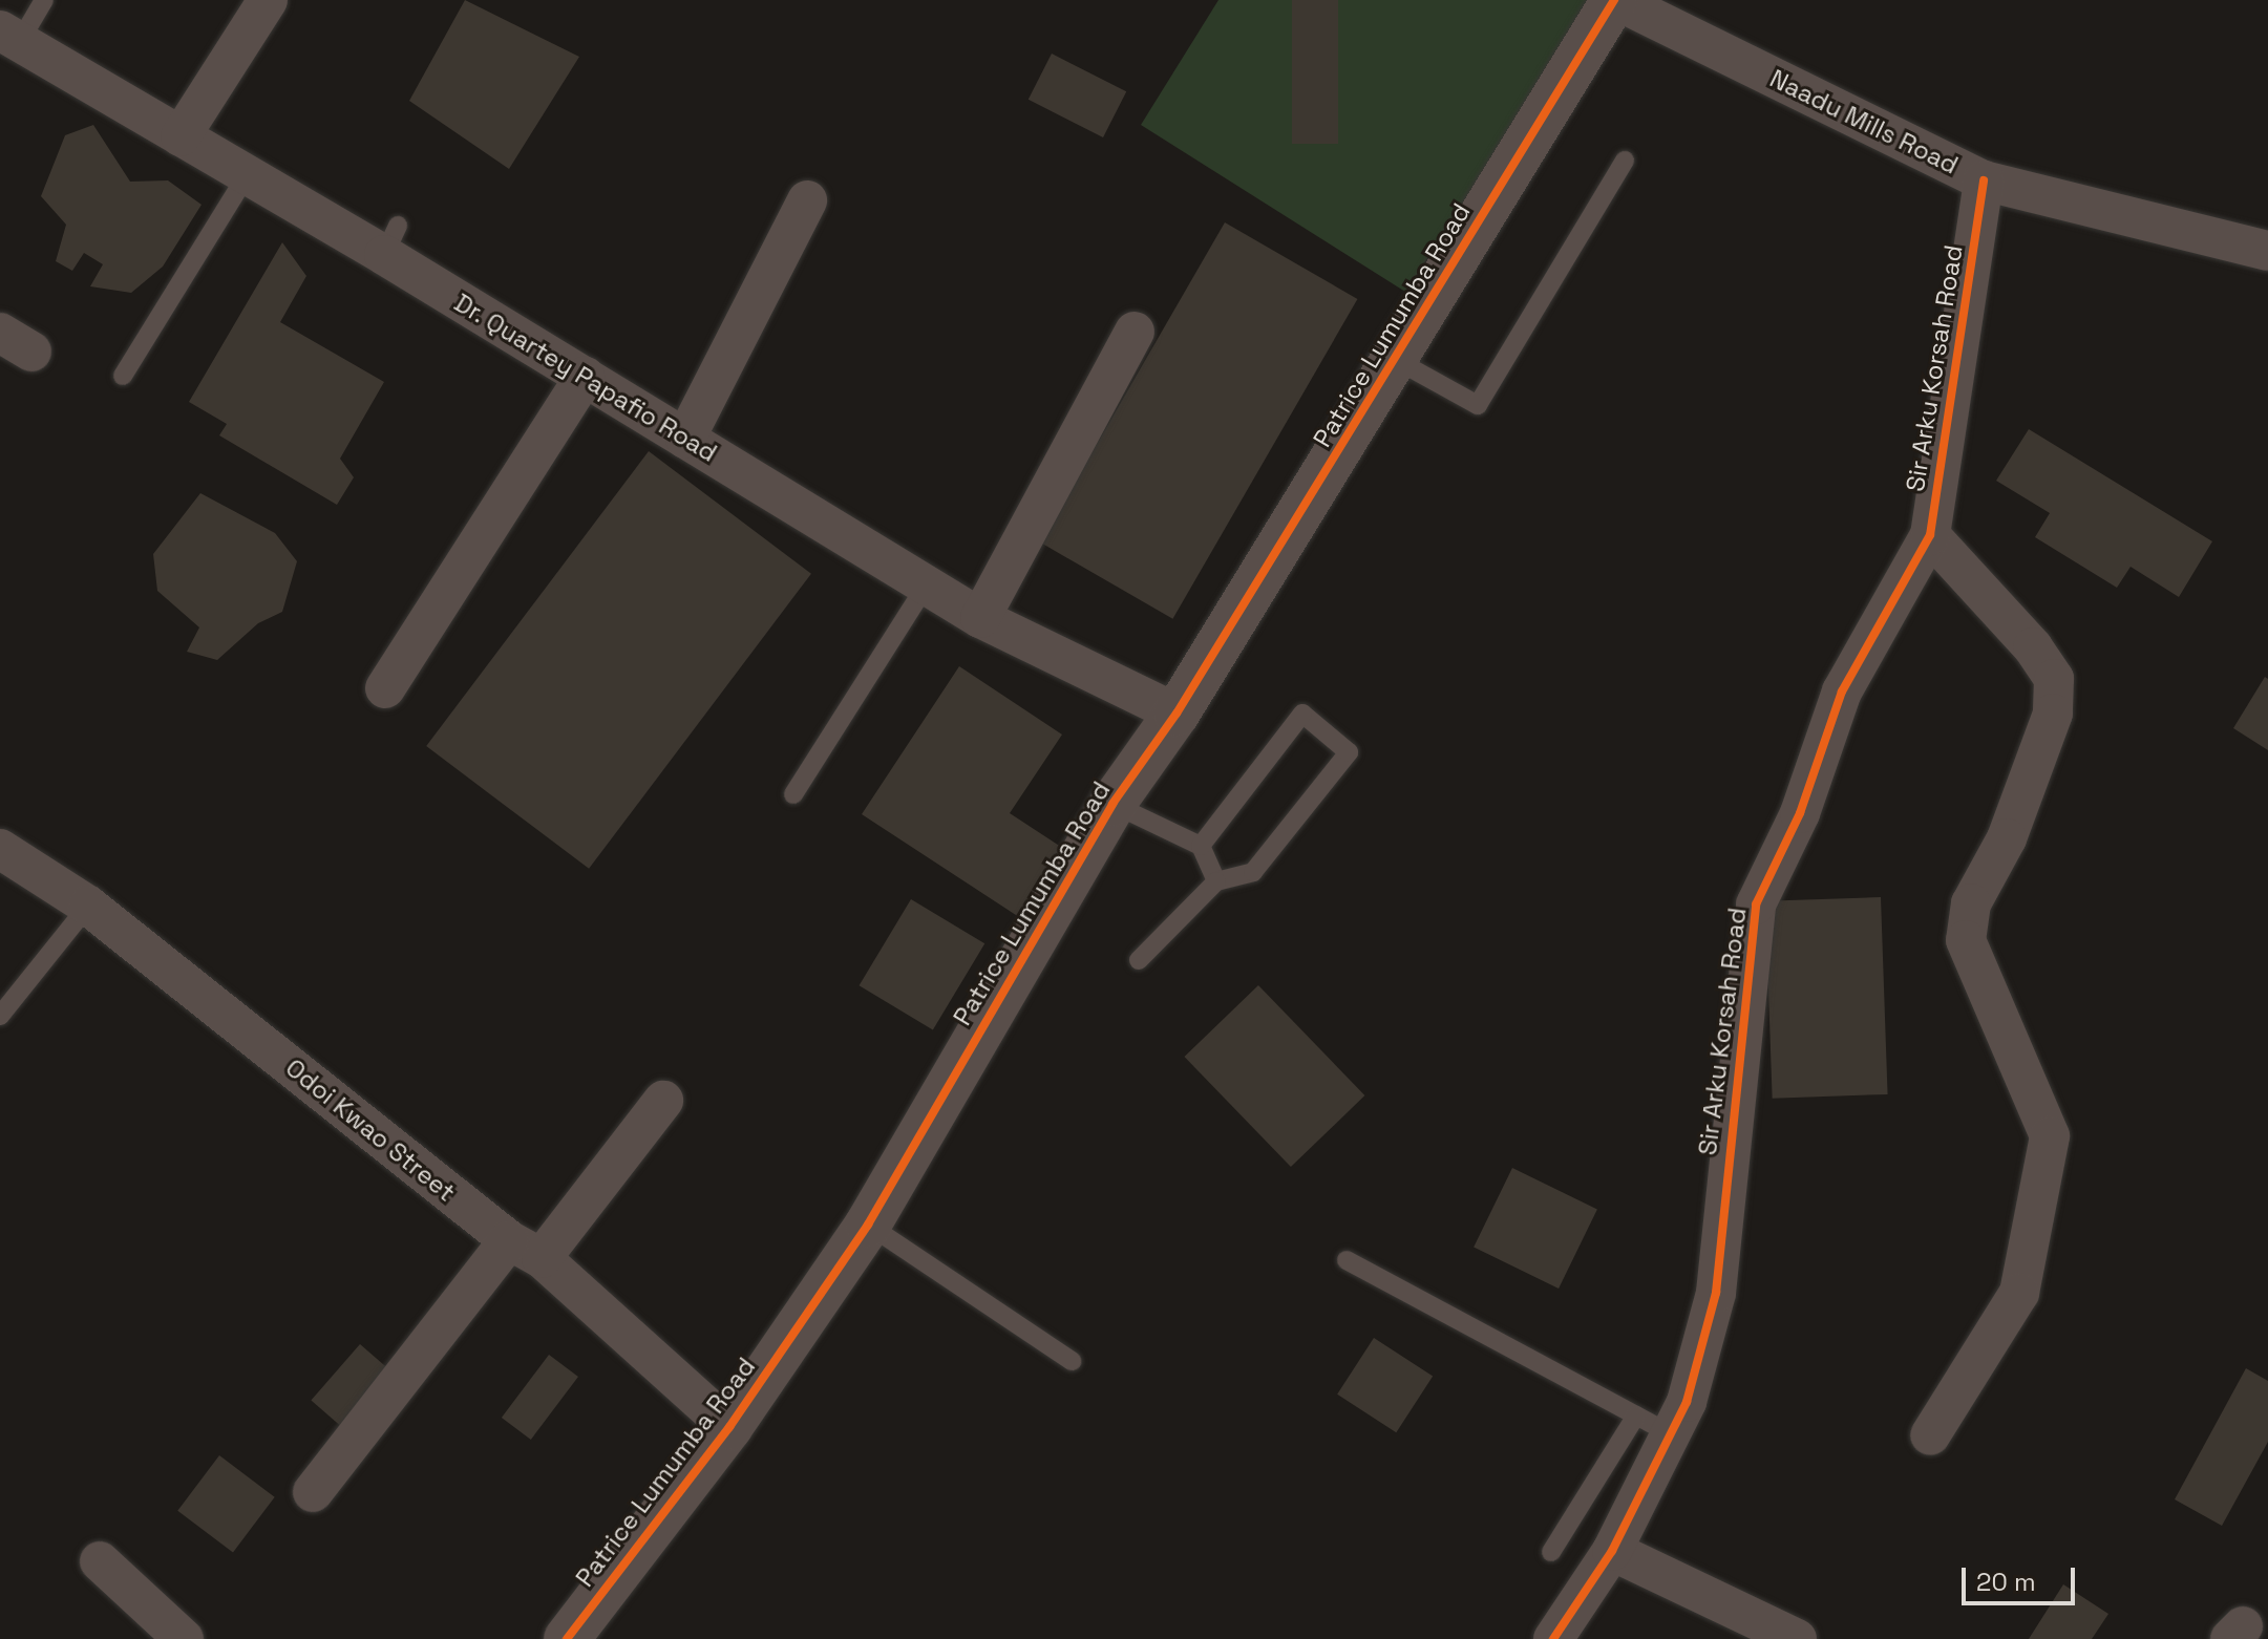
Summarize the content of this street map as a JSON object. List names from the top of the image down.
{
  "streets": {
    "street": [
      "Naadu Mills Road",
      "Patrice Lumumba Road",
      "Sir Arku Korsah Road",
      "Dr. Quartey Papafio Road",
      "Odoi Kwao Street"
    ]
  },
  "crossings": [
    ["Naadu Mills Road", "Patrice Lumumba Road"],
    ["Naadu Mills Road", "Sir Arku Korsah Road"],
    ["Patrice Lumumba Road", "Dr. Quartey Papafio Road"],
    ["Patrice Lumumba Road", "Odoi Kwao Street"]
  ],
  "scale_bar": "20 m"
}
